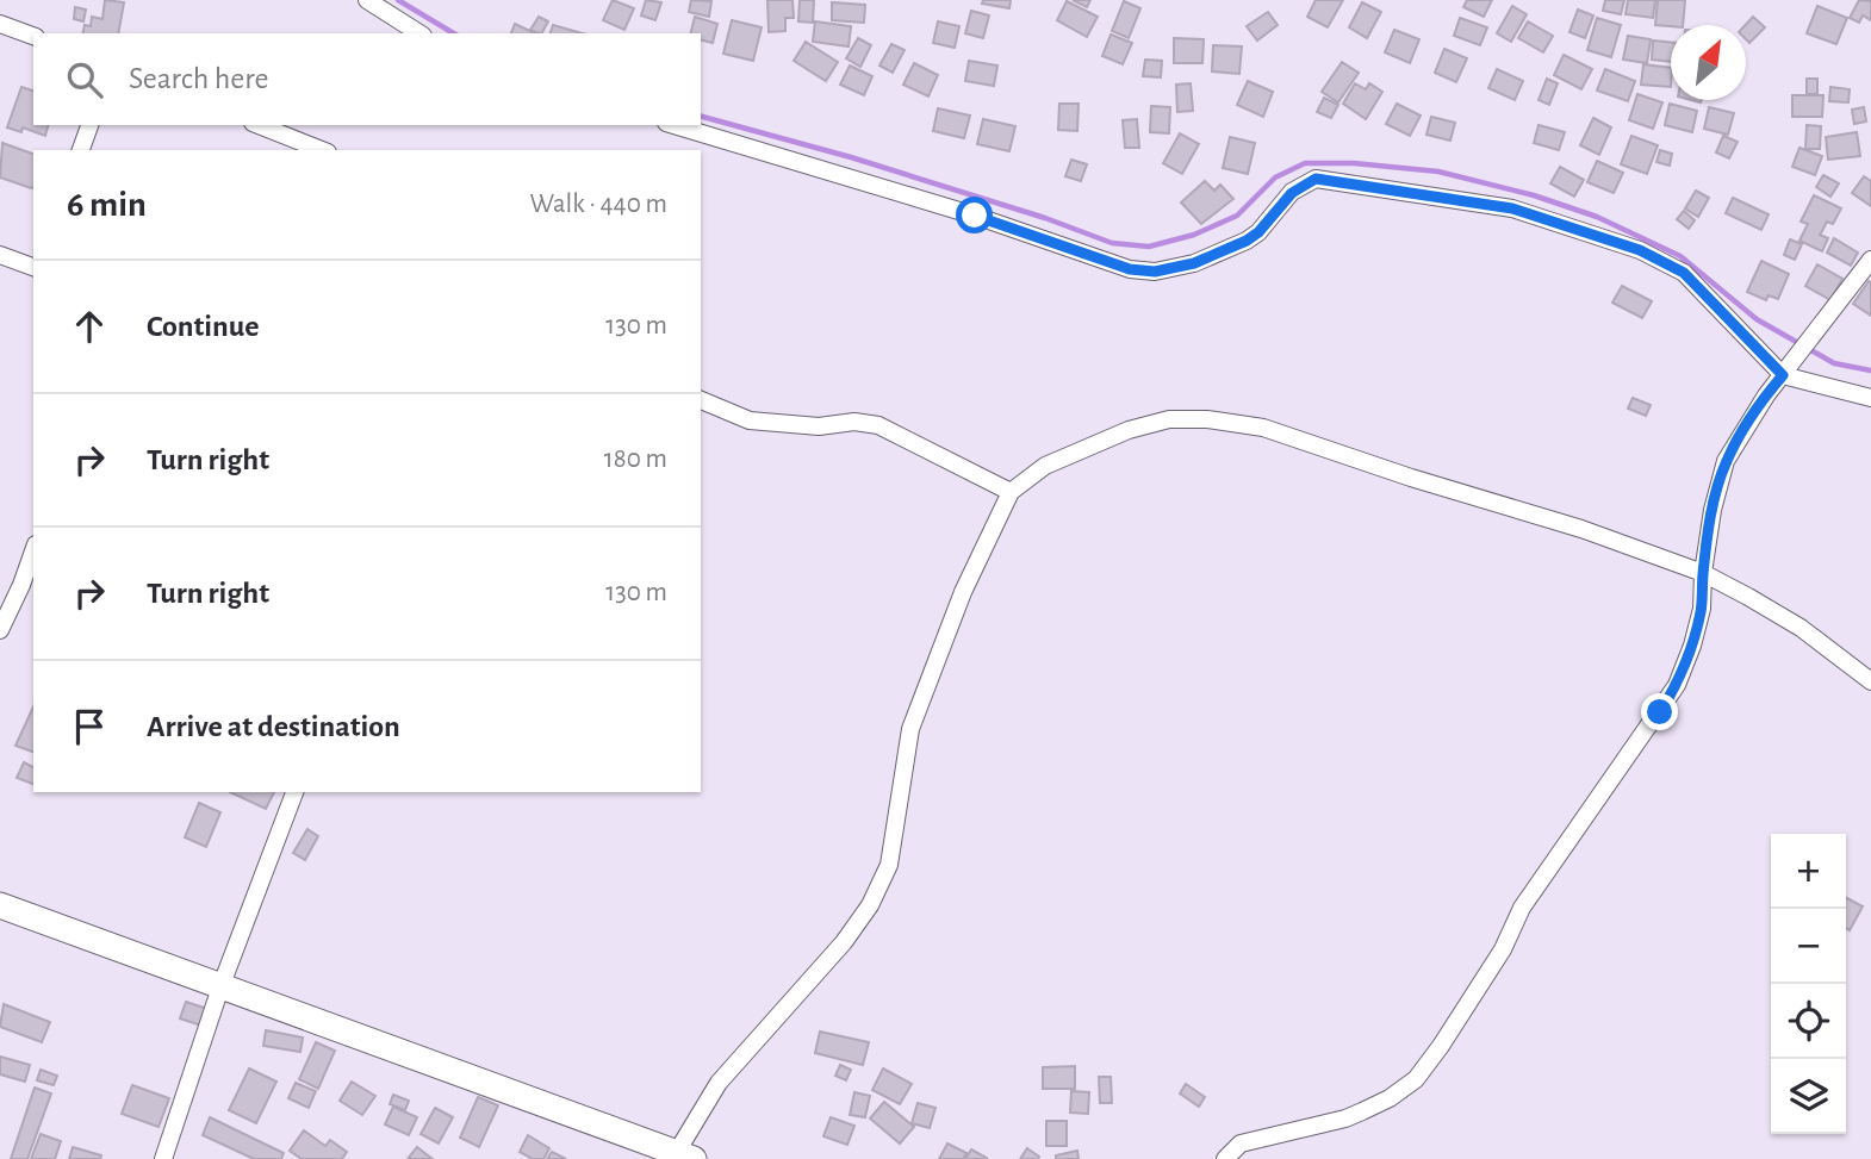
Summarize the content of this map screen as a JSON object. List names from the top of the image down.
{
  "north": "top right",
  "page": {
    "search": "Search here",
    "heading": ["6 min", "Walk · 440 m"],
    "list": [
      ["Continue", "130 m"],
      ["Turn right", "180 m"],
      ["Turn right", "130 m"],
      "Arrive at destination"
    ],
    "map_buttons": ["+", "−"]
  }
}
